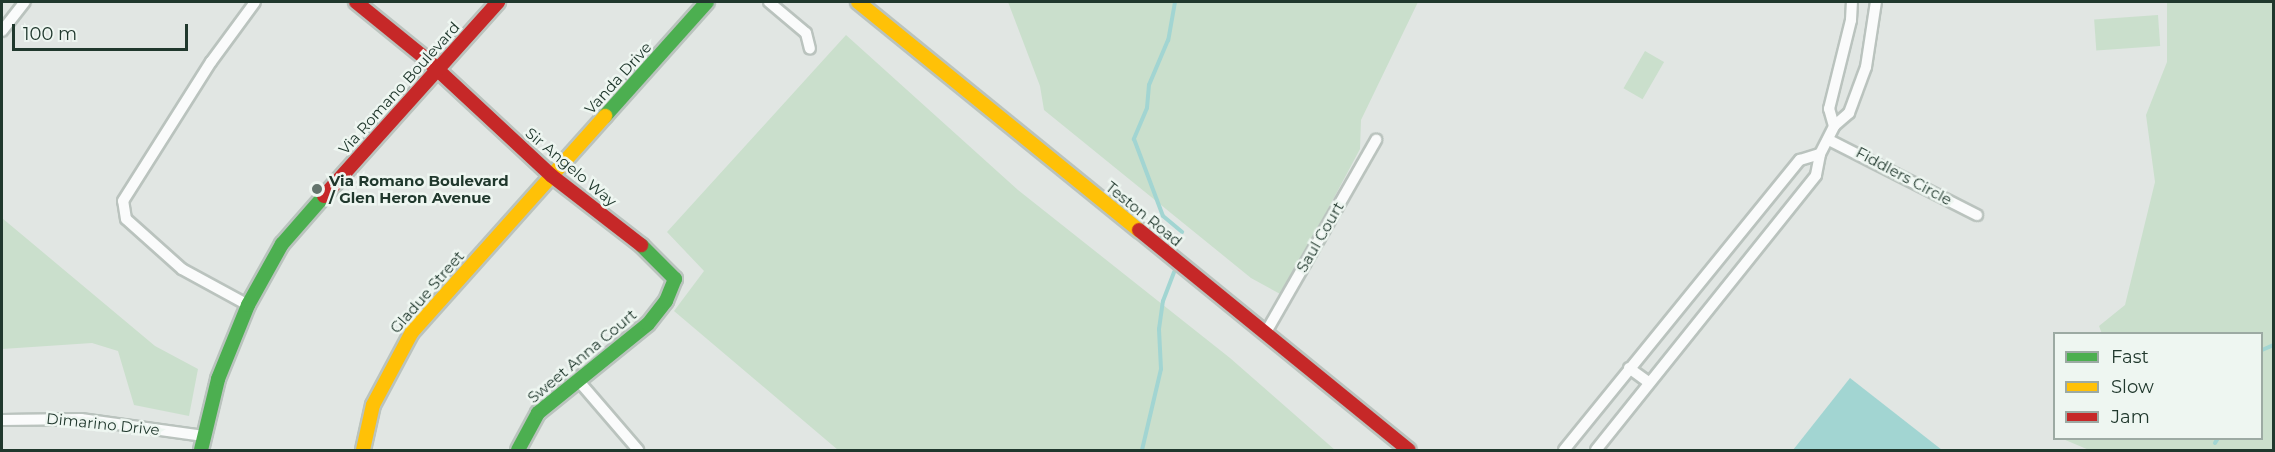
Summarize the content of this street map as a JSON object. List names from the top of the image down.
{
  "streets": {
    "street": [
      "Vanda Drive",
      "Via Romano Boulevard",
      "Sir Angelo Way",
      "Fiddlers Circle",
      "Teston Road",
      "Saul Court",
      "Gladue Street",
      "Sweet Anna Court",
      "Dimarino Drive"
    ]
  },
  "crossings": [
    ["Vanda Drive", "Sir Angelo Way"],
    ["Vanda Drive", "Gladue Street"],
    ["Via Romano Boulevard", "Sir Angelo Way"],
    ["Via Romano Boulevard", "Dimarino Drive"],
    ["Sir Angelo Way", "Gladue Street"],
    ["Sir Angelo Way", "Sweet Anna Court"],
    ["Teston Road", "Saul Court"]
  ],
  "places": ["Via Romano Boulevard / Glen Heron Avenue"],
  "legend": ["Fast", "Slow", "Jam"],
  "scale_bar": "100 m"
}
